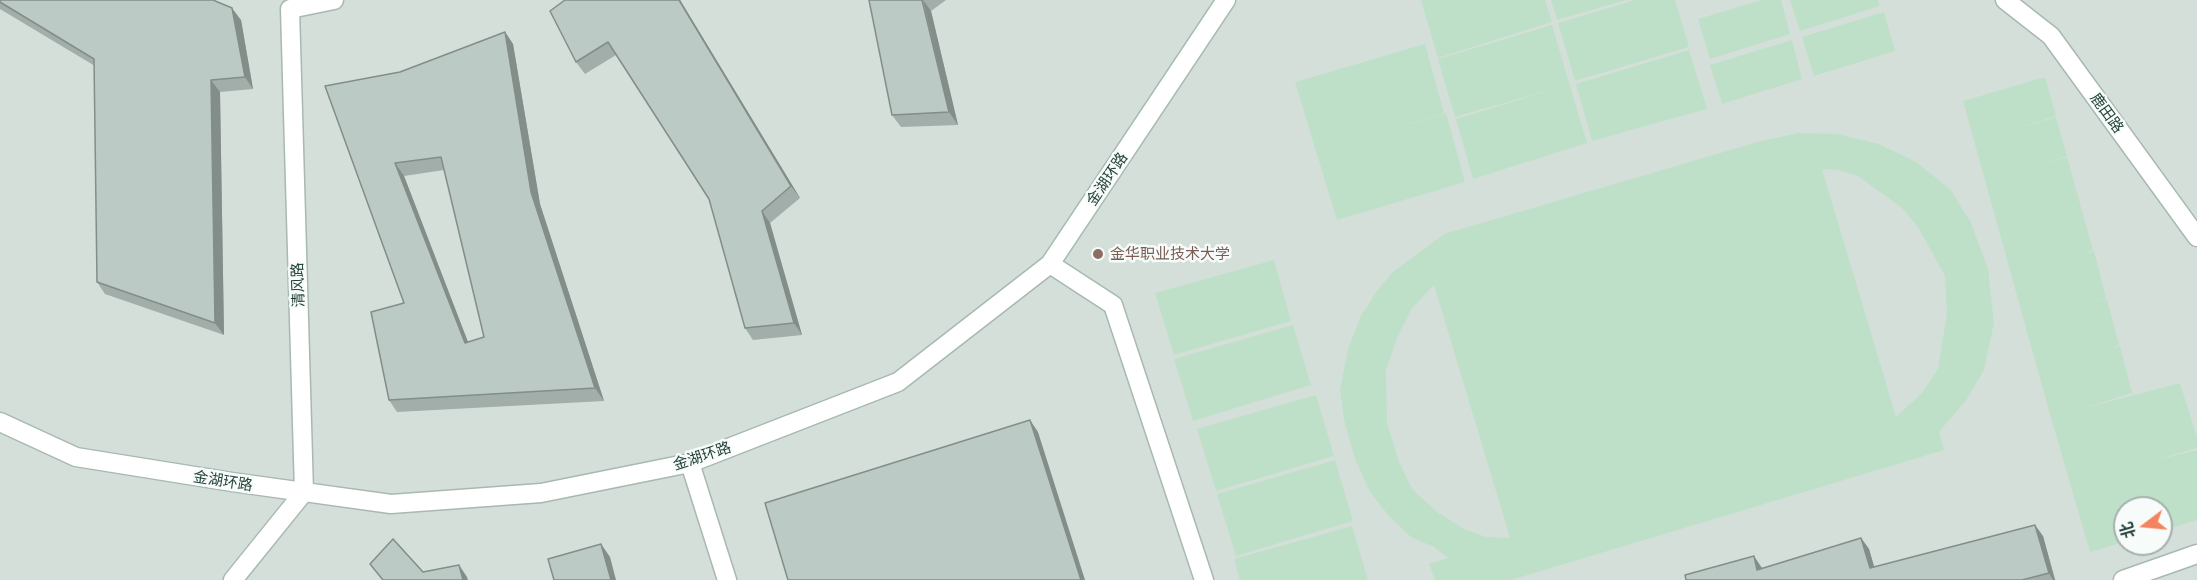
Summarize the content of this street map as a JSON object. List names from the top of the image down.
{
  "streets": {
    "street": ["鹿田路", "金湖环路", "清风路"]
  },
  "crossings": [
    ["金湖环路", "清风路"]
  ],
  "places": ["金华职业技术大学"],
  "north": "left"
}
